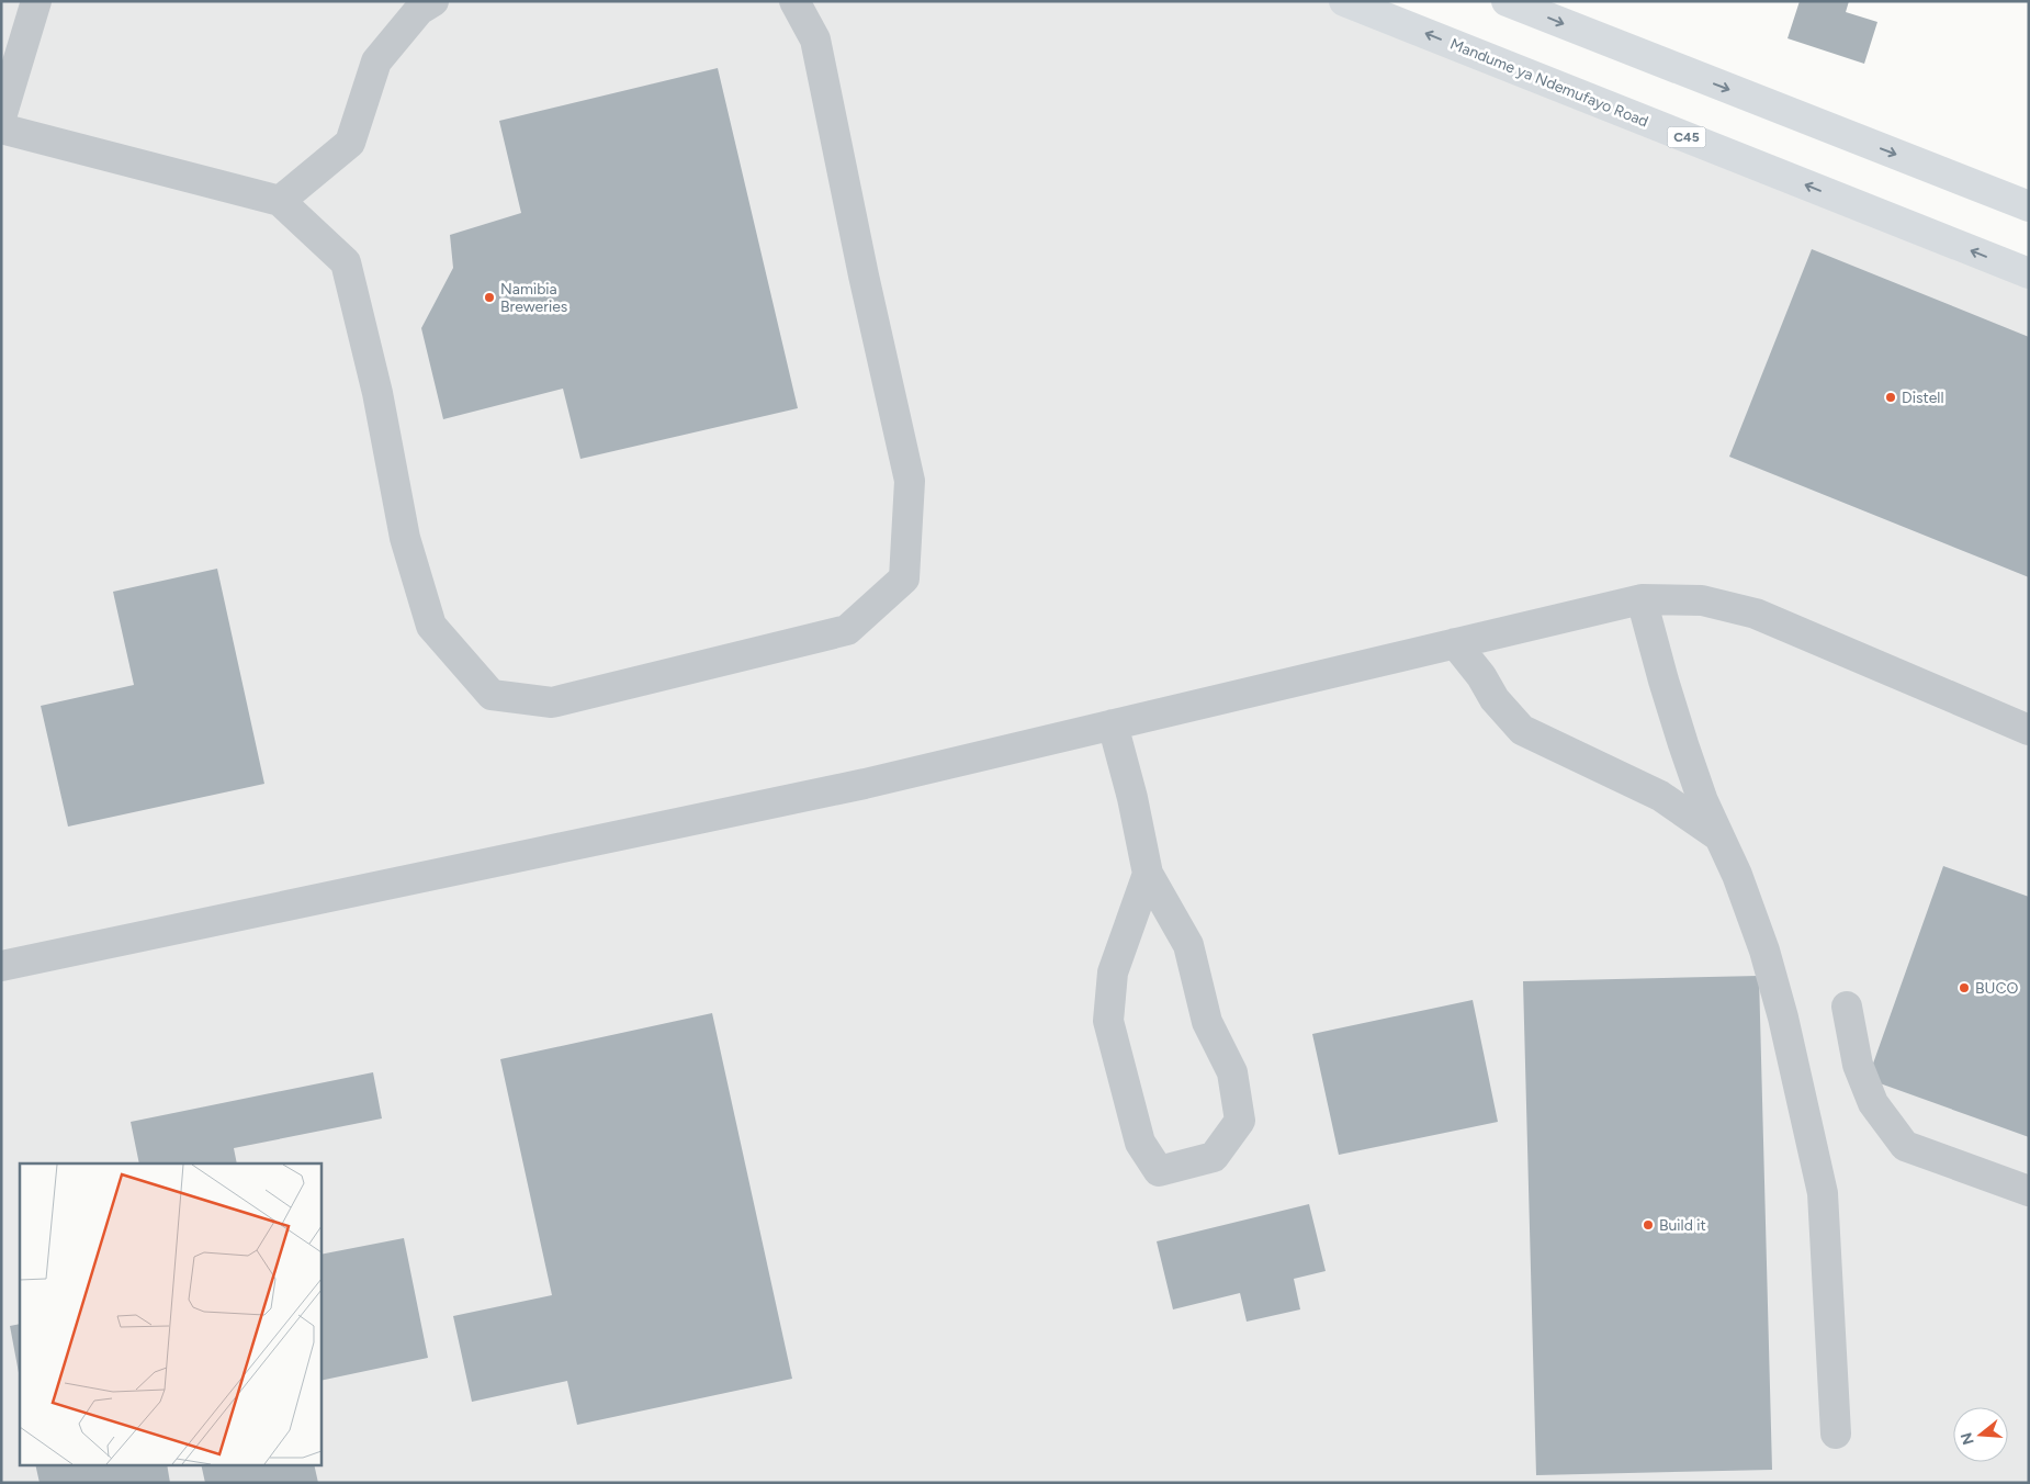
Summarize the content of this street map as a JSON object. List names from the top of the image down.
{
  "streets": {
    "main road": ["Mandume ya Ndemufayo Road", "C45"]
  },
  "places": [
    "Namibia Breweries",
    "Distell",
    "BUCO",
    "Build it"
  ],
  "north": "left"
}
